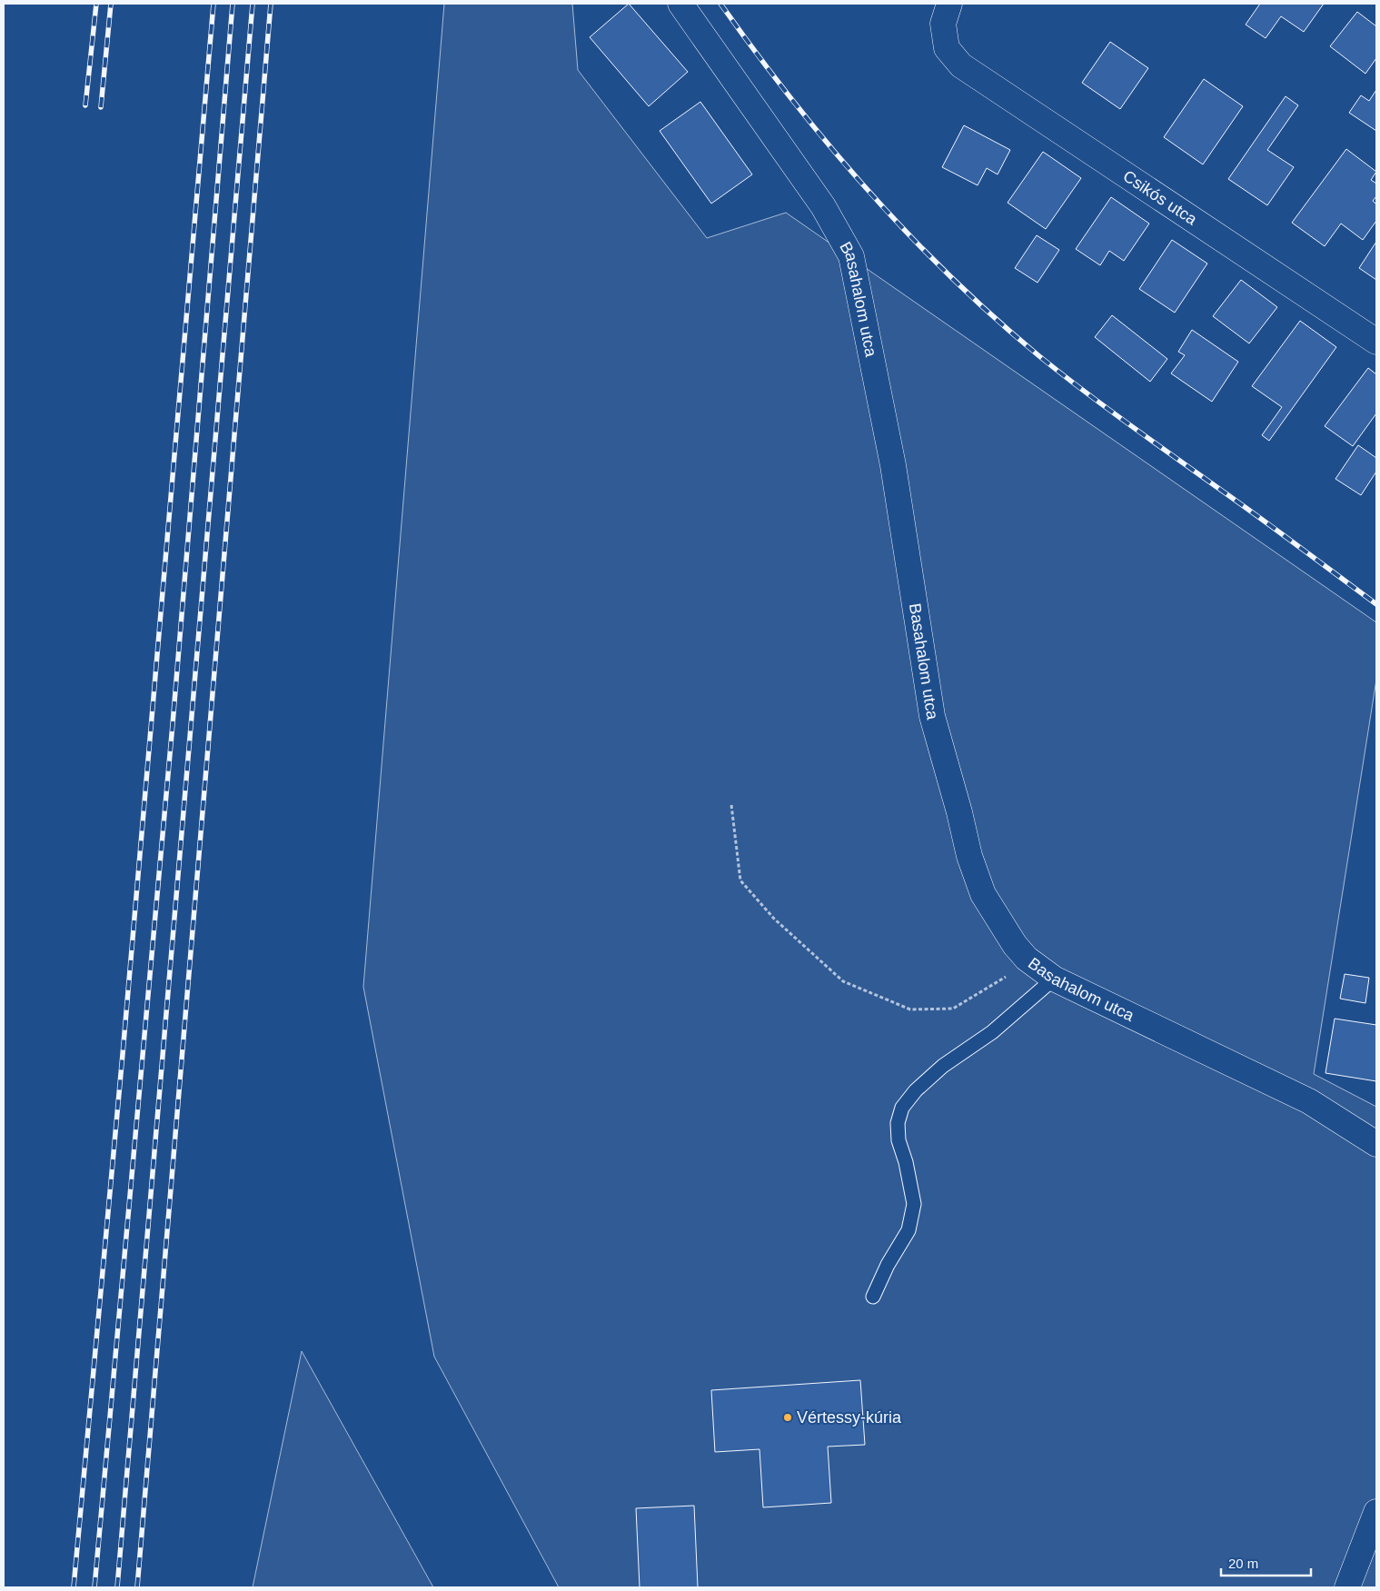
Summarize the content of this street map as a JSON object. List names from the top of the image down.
{
  "streets": {
    "street": ["Csikós utca", "Basahalom utca"]
  },
  "places": ["Vértessy-kúria"],
  "scale_bar": "20 m"
}
